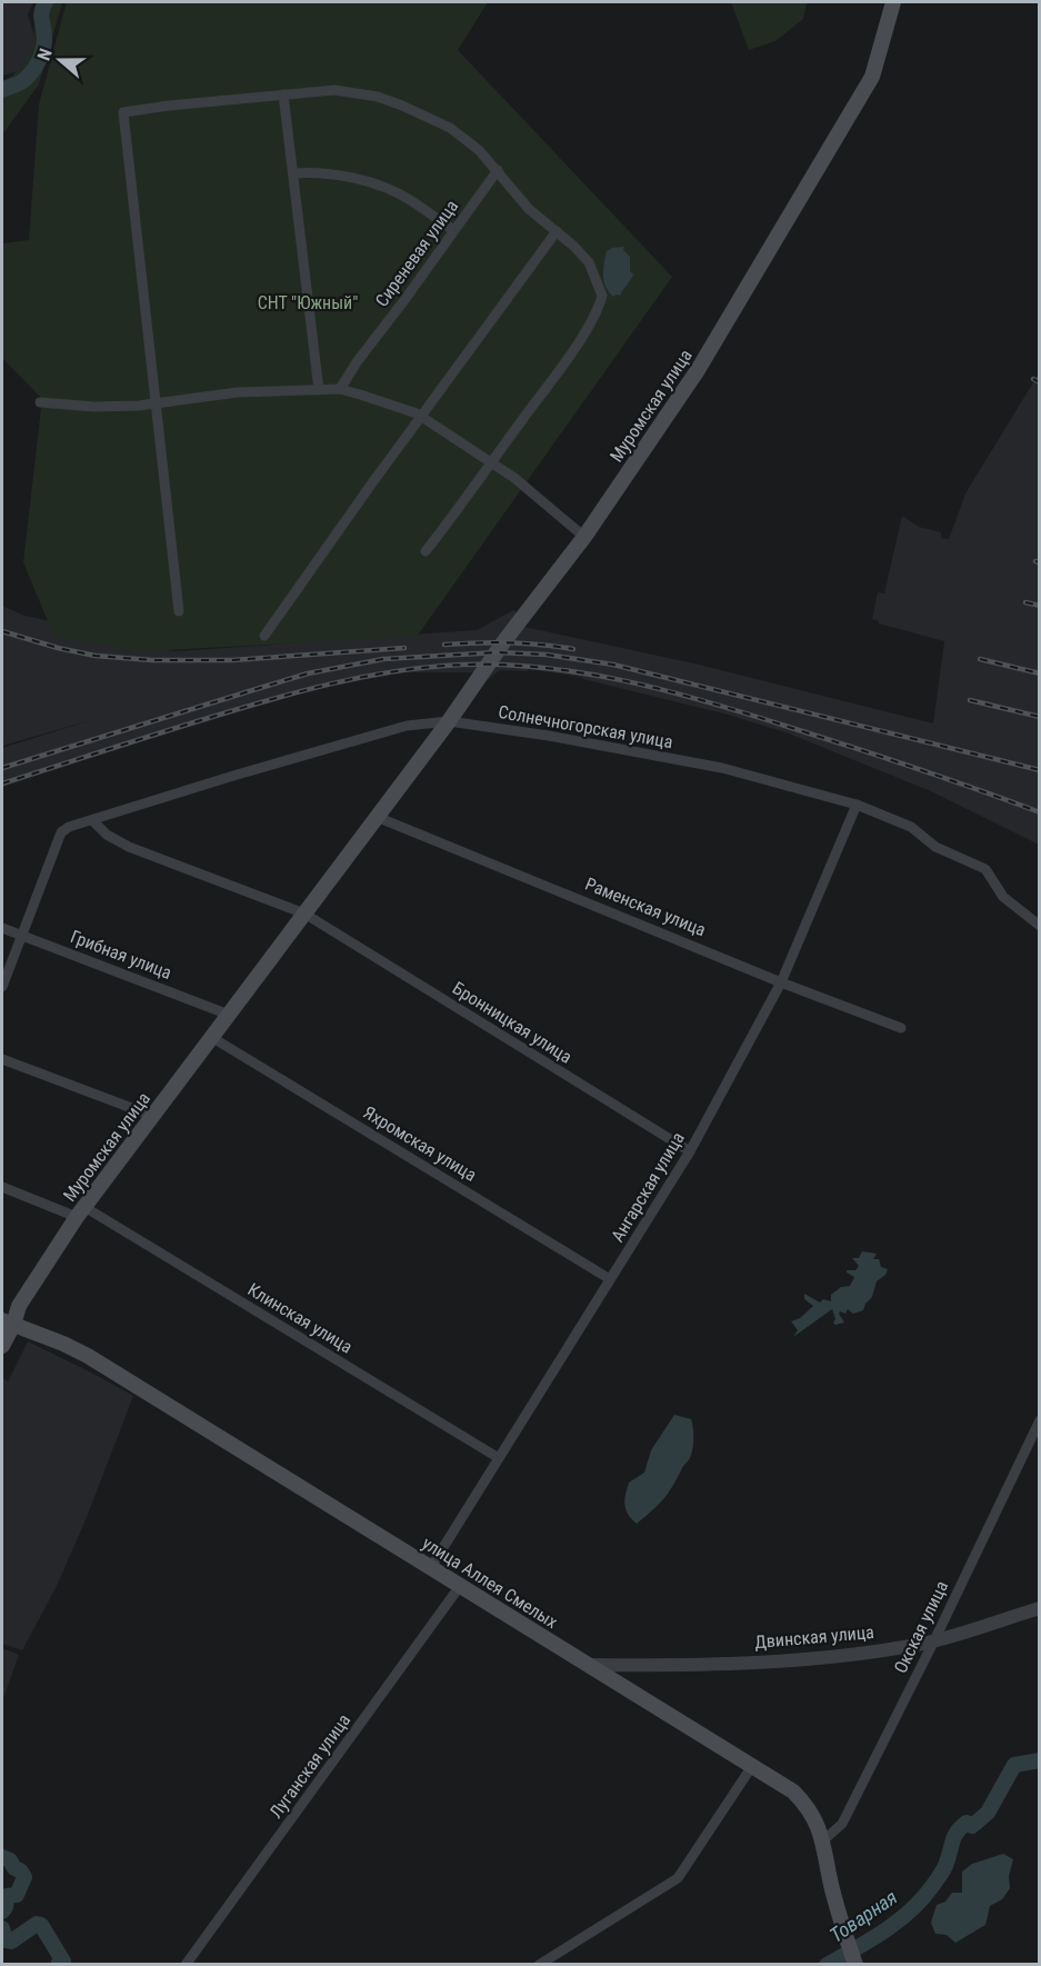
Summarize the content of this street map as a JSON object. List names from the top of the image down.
{
  "streets": {
    "main road": ["Муромская улица", "улица Аллея Смелых"],
    "street": [
      "Сиреневая улица",
      "Солнечногорская улица",
      "Раменская улица",
      "Грибная улица",
      "Бронницкая улица",
      "Яхромская улица",
      "Ангарская улица",
      "Клинская улица",
      "Окская улица",
      "Двинская улица",
      "Луганская улица"
    ]
  },
  "crossings": [
    ["Муромская улица", "Солнечногорская улица"],
    ["Муромская улица", "Раменская улица"],
    ["Муромская улица", "Грибная улица"],
    ["Муромская улица", "Бронницкая улица"],
    ["Муромская улица", "Яхромская улица"],
    ["Муромская улица", "Клинская улица"],
    ["Муромская улица", "улица Аллея Смелых"],
    ["Солнечногорская улица", "Грибная улица"],
    ["Солнечногорская улица", "Ангарская улица"],
    ["Раменская улица", "Ангарская улица"],
    ["Бронницкая улица", "Ангарская улица"],
    ["Яхромская улица", "Ангарская улица"],
    ["Ангарская улица", "Клинская улица"],
    ["Ангарская улица", "улица Аллея Смелых"],
    ["улица Аллея Смелых", "Окская улица"],
    ["улица Аллея Смелых", "Двинская улица"],
    ["улица Аллея Смелых", "Луганская улица"],
    ["Окская улица", "Двинская улица"]
  ],
  "water": ["Товарная"],
  "parks": ["СНТ \"Южный\""],
  "north": "left"
}
